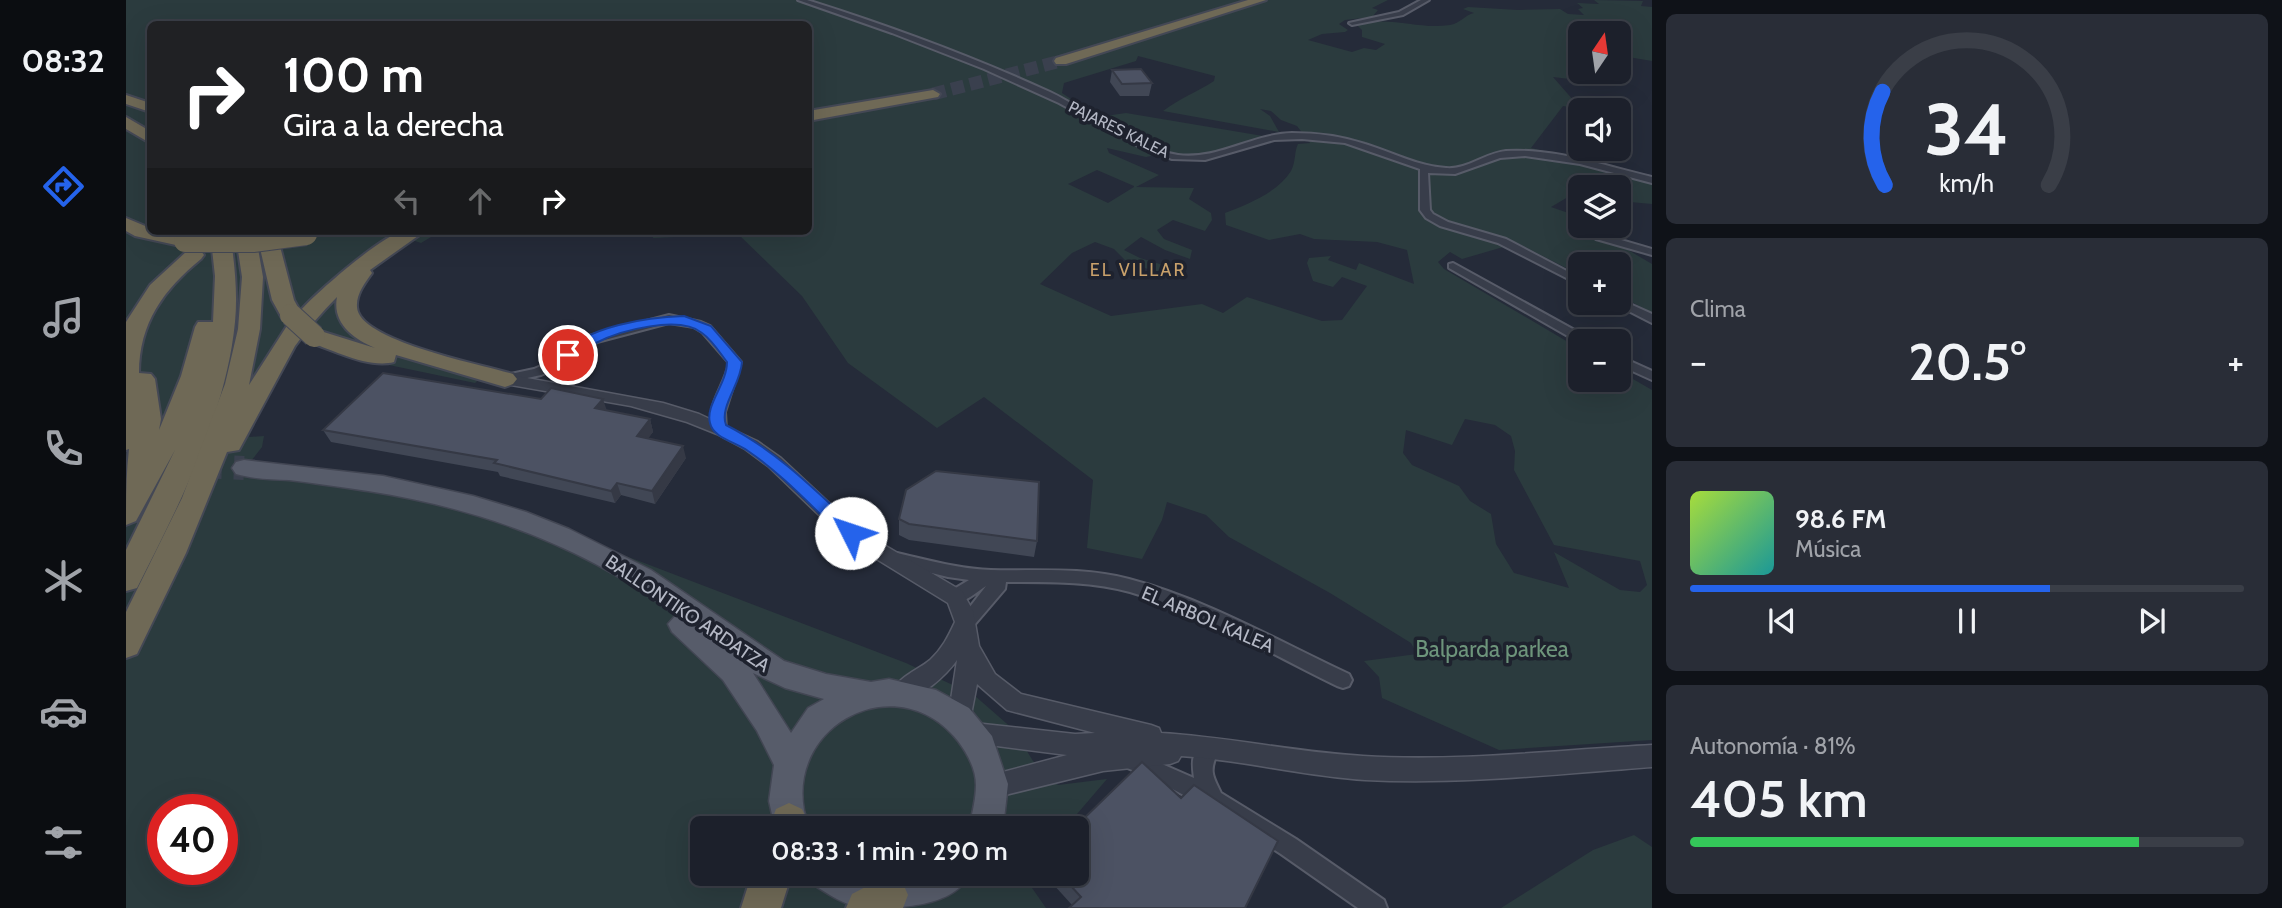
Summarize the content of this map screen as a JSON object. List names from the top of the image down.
{
  "streets": {
    "main road": ["BALLONTIKO ARDATZA"],
    "street": ["PAJARES KALEA", "EL ARBOL KALEA"]
  },
  "districts": ["EL VILLAR"],
  "parks": ["Balparda parkea"],
  "north": "top",
  "page": {
    "tabs": "08:32",
    "map_buttons": ["+", "−"],
    "turn": ["100 m", "Gira a la derecha"],
    "tile": [
      "Clima",
      ["Autonomía · 81%", "405 km"]
    ],
    "heat": ["−", "20.5°", "+"],
    "song": ["98.6 FM", "Música"],
    "limit": "40",
    "trip": "08:33 · 1 min · 290 m",
    "gauge": ["34", "km/h"]
  }
}
